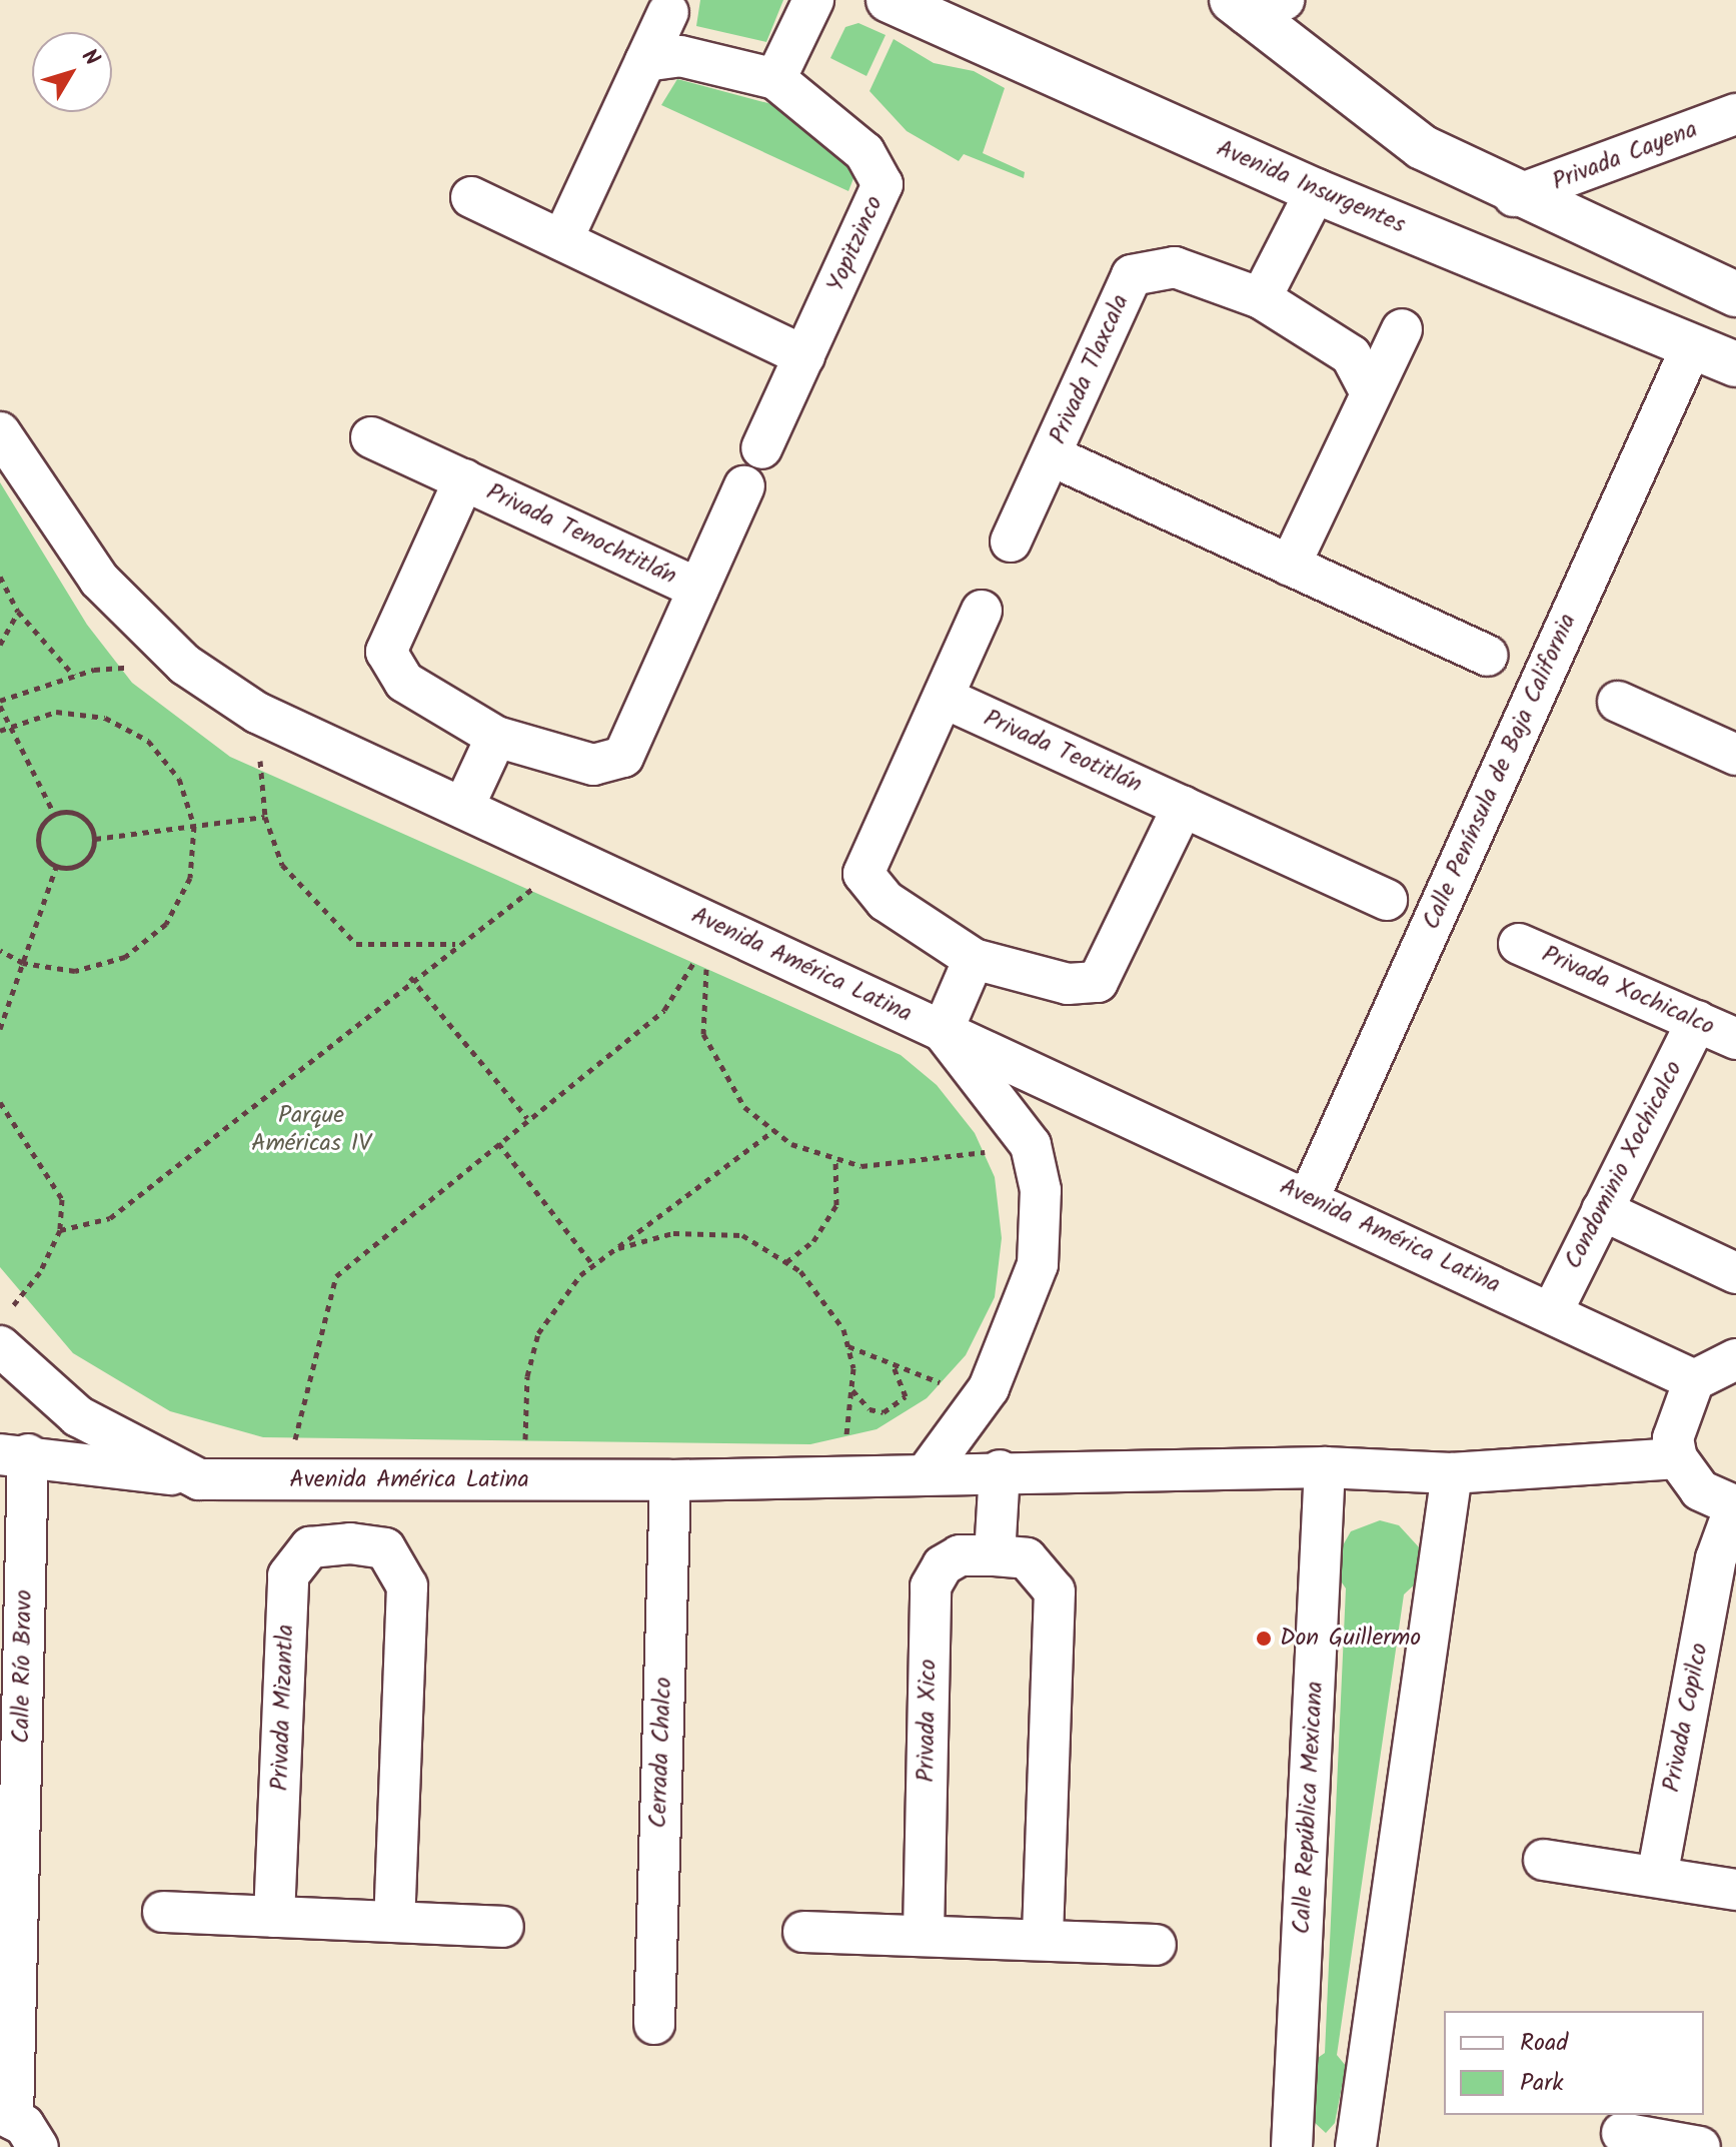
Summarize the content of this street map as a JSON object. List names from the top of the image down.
{
  "streets": {
    "main road": ["Avenida Insurgentes"],
    "street": [
      "Privada Cayena",
      "Yopitzinco",
      "Privada Tlaxcala",
      "Privada Tenochtitlán",
      "Privada Teotitlán",
      "Calle Península de Baja California",
      "Avenida América Latina",
      "Privada Xochicalco",
      "Condominio Xochicalco",
      "Calle Río Bravo",
      "Privada Mizantla",
      "Privada Copilco",
      "Privada Xico",
      "Cerrada Chalco",
      "Calle República Mexicana"
    ]
  },
  "crossings": [
    ["Avenida Insurgentes", "Calle Península de Baja California"],
    ["Calle Península de Baja California", "Avenida América Latina"],
    ["Avenida América Latina", "Condominio Xochicalco"],
    ["Avenida América Latina", "Cerrada Chalco"],
    ["Avenida América Latina", "Calle República Mexicana"],
    ["Privada Xochicalco", "Condominio Xochicalco"]
  ],
  "parks": ["Parque Américas IV"],
  "places": ["Don Guillermo"],
  "legend": ["Road", "Park"],
  "north": "top right"
}
